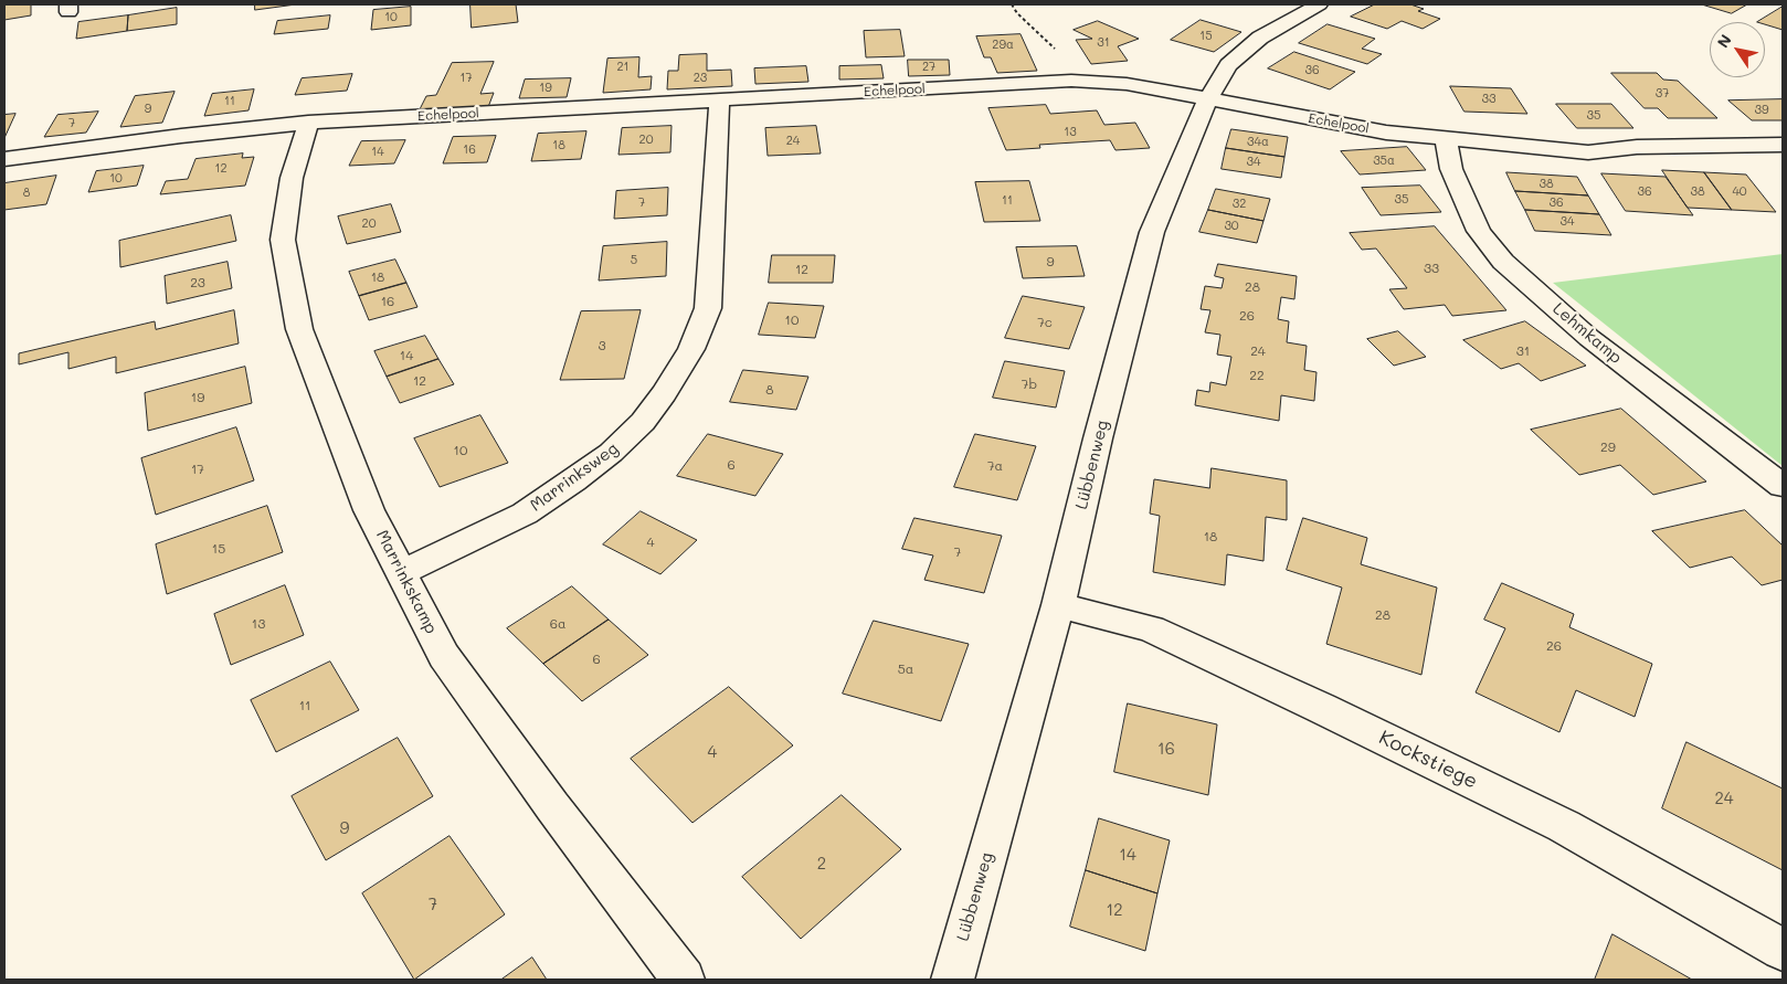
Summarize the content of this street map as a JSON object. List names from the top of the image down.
{
  "streets": {
    "street": [
      "Echelpool",
      "Lehmkamp",
      "Lübbenweg",
      "Marrinksweg",
      "Marrinkskamp",
      "Kockstiege"
    ]
  },
  "crossings": [
    ["Echelpool", "Lehmkamp"],
    ["Echelpool", "Lübbenweg"],
    ["Echelpool", "Marrinksweg"],
    ["Echelpool", "Marrinkskamp"],
    ["Lübbenweg", "Kockstiege"],
    ["Marrinksweg", "Marrinkskamp"]
  ],
  "house_numbers": [
    "10",
    "15",
    "31",
    "29a",
    "21",
    "27",
    "36",
    "17",
    "23",
    "19",
    "37",
    "33",
    "11",
    "9",
    "39",
    "35",
    "7",
    "13",
    "20",
    "24",
    "34a",
    "18",
    "16",
    "14",
    "35a",
    "34",
    "12",
    "10",
    "38",
    "36",
    "38",
    "40",
    "8",
    "35",
    "11",
    "7",
    "36",
    "32",
    "34",
    "20",
    "30",
    "5",
    "9",
    "33",
    "12",
    "18",
    "23",
    "28",
    "16",
    "26",
    "10",
    "7c",
    "3",
    "24",
    "31",
    "14",
    "22",
    "12",
    "7b",
    "8",
    "19",
    "29",
    "10",
    "6",
    "7a",
    "17",
    "18",
    "4",
    "15",
    "7",
    "28",
    "13",
    "6a",
    "26",
    "6",
    "5a",
    "11",
    "16",
    "4",
    "24",
    "9",
    "14",
    "2",
    "7",
    "12"
  ],
  "north": "top left"
}
